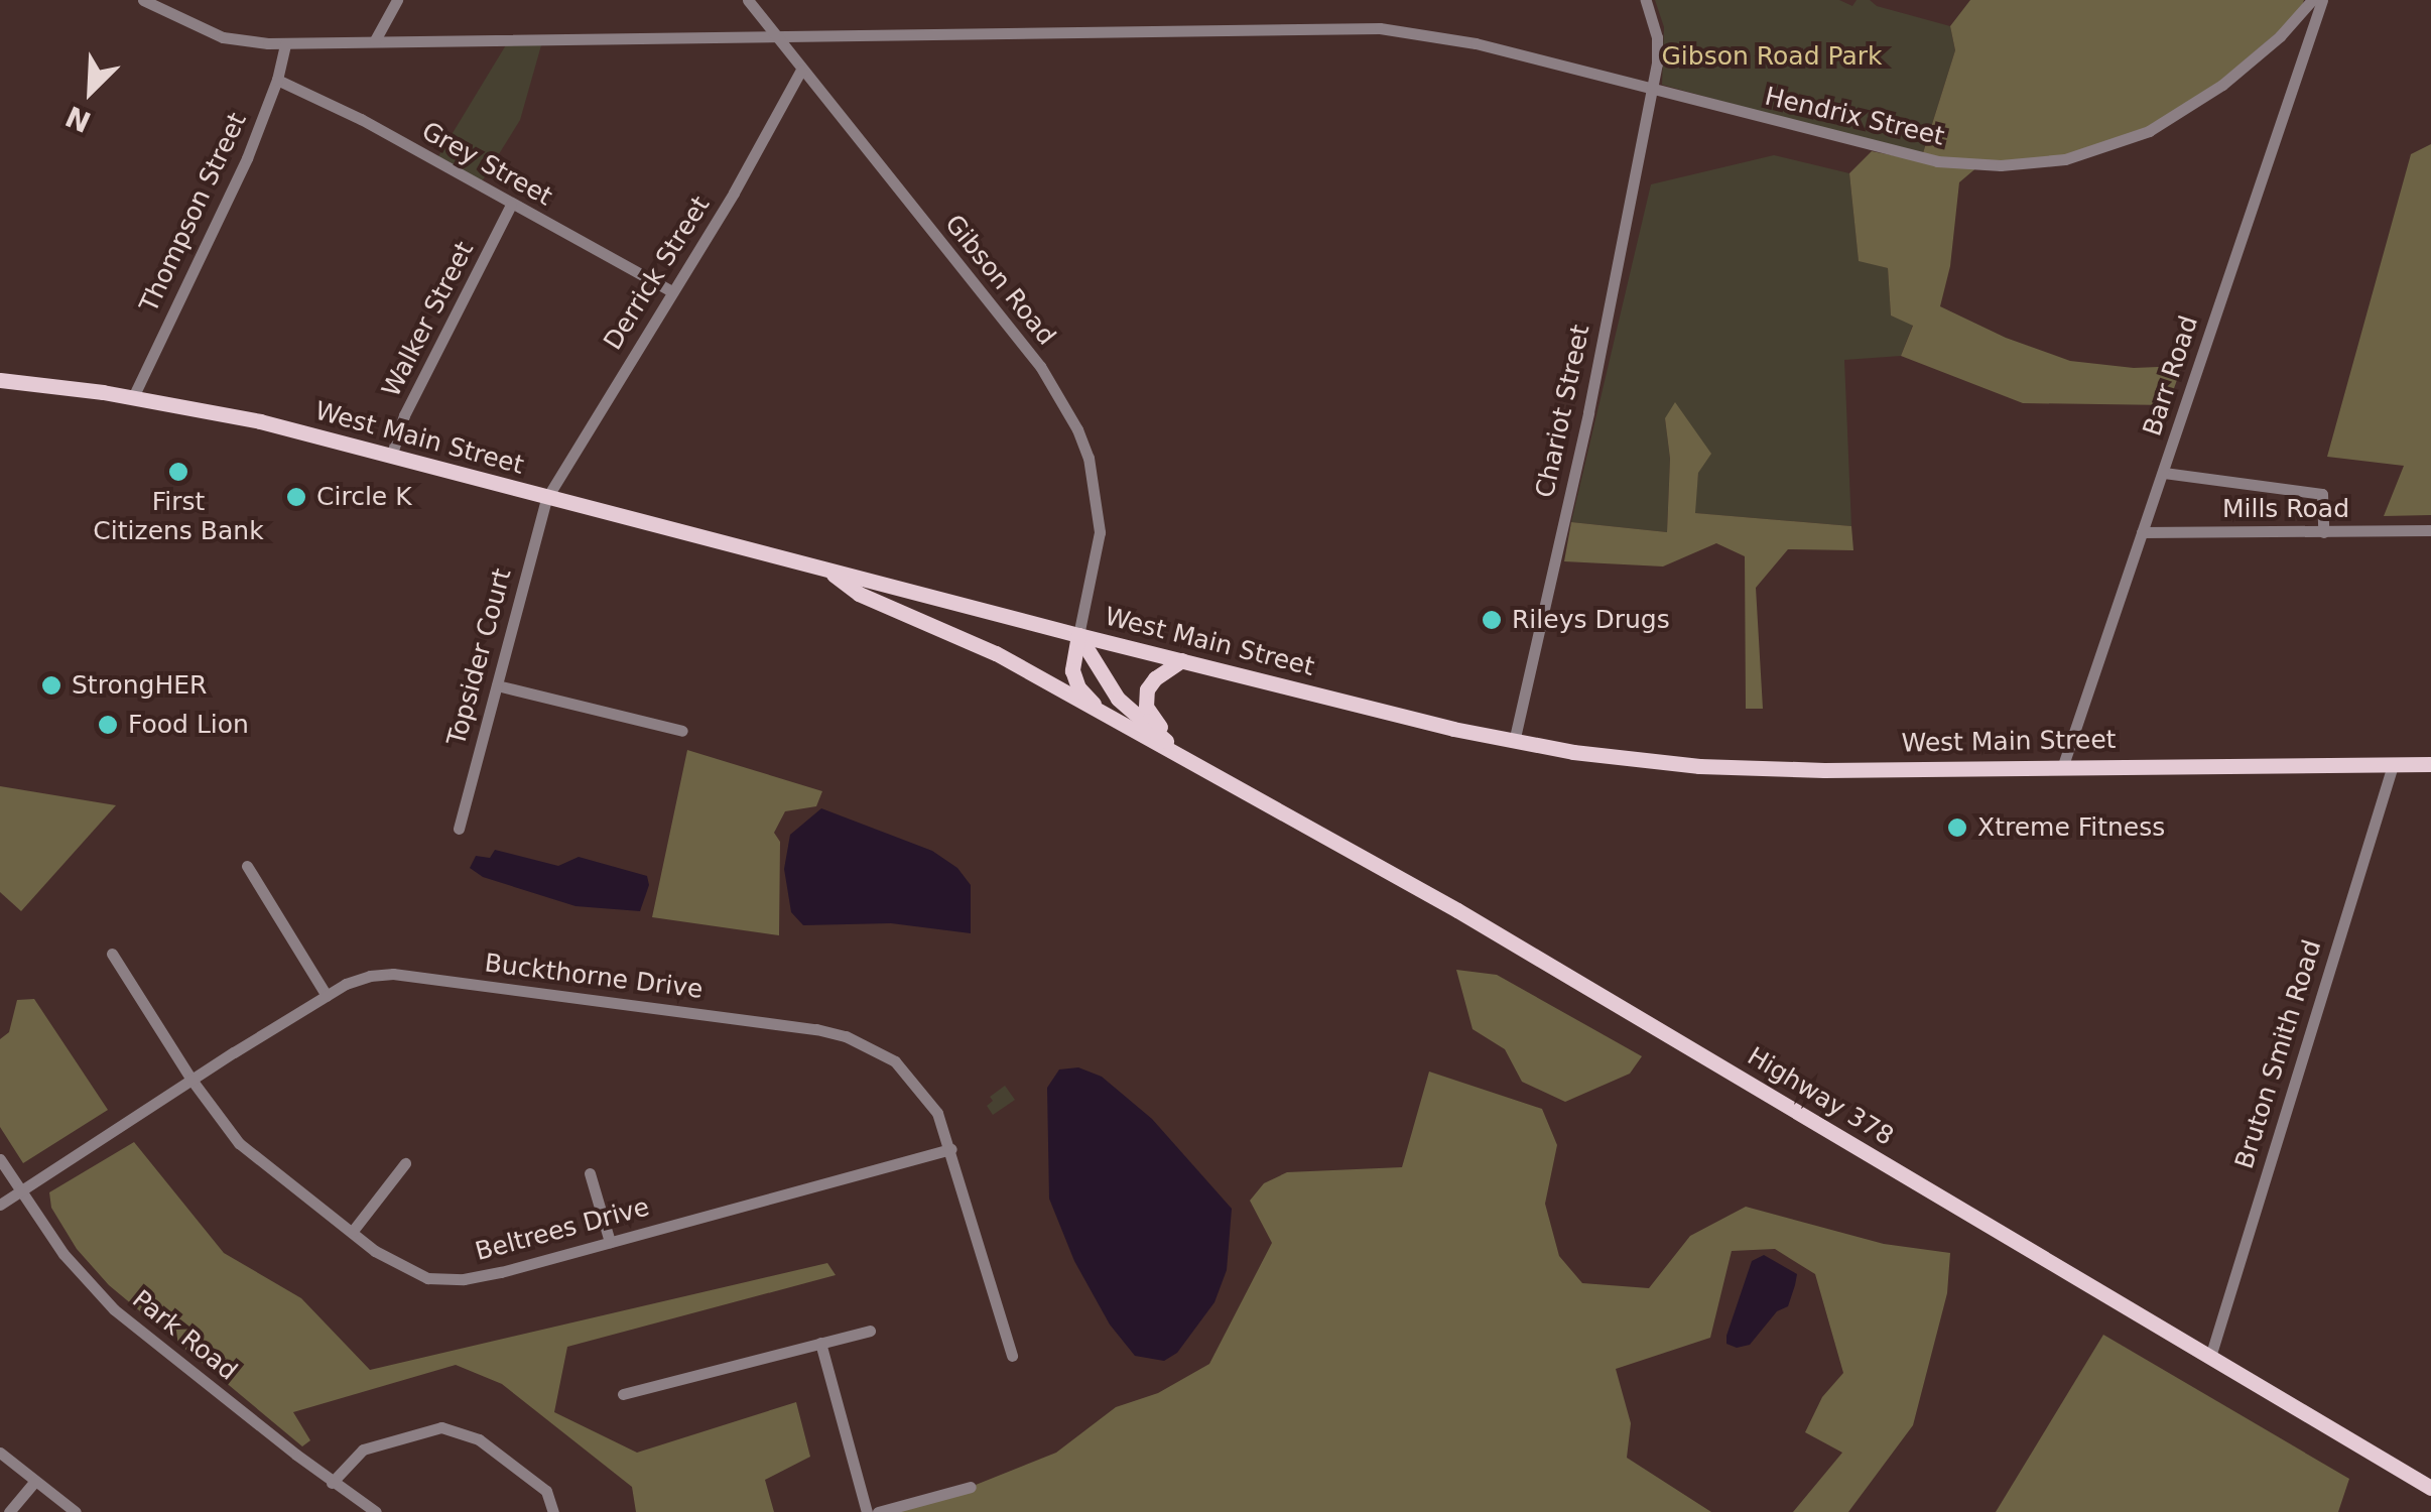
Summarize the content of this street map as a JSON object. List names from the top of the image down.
{
  "streets": {
    "main road": ["West Main Street", "Highway 378"],
    "street": [
      "Hendrix Street",
      "Grey Street",
      "Thompson Street",
      "Derrick Street",
      "Gibson Road",
      "Walker Street",
      "Barr Road",
      "Chariot Street",
      "Mills Road",
      "Topsider Court",
      "Buckthorne Drive",
      "Bruton Smith Road",
      "Beltrees Drive",
      "Park Road"
    ]
  },
  "crossings": [
    ["Hendrix Street", "Thompson Street"],
    ["Hendrix Street", "Gibson Road"],
    ["Hendrix Street", "Chariot Street"],
    ["Grey Street", "Thompson Street"],
    ["Grey Street", "Derrick Street"],
    ["Grey Street", "Walker Street"],
    ["Thompson Street", "West Main Street"],
    ["Derrick Street", "Gibson Road"],
    ["Derrick Street", "West Main Street"],
    ["Derrick Street", "Topsider Court"],
    ["Gibson Road", "West Main Street"],
    ["Walker Street", "West Main Street"],
    ["Barr Road", "West Main Street"],
    ["Barr Road", "Mills Road"],
    ["Chariot Street", "West Main Street"],
    ["West Main Street", "Topsider Court"],
    ["West Main Street", "Bruton Smith Road"],
    ["Buckthorne Drive", "Beltrees Drive"],
    ["Buckthorne Drive", "Park Road"],
    ["Bruton Smith Road", "Highway 378"]
  ],
  "parks": ["Gibson Road Park"],
  "places": [
    "First Citizens Bank",
    "Circle K",
    "Rileys Drugs",
    "StrongHER",
    "Food Lion",
    "Xtreme Fitness"
  ],
  "north": "bottom left"
}
